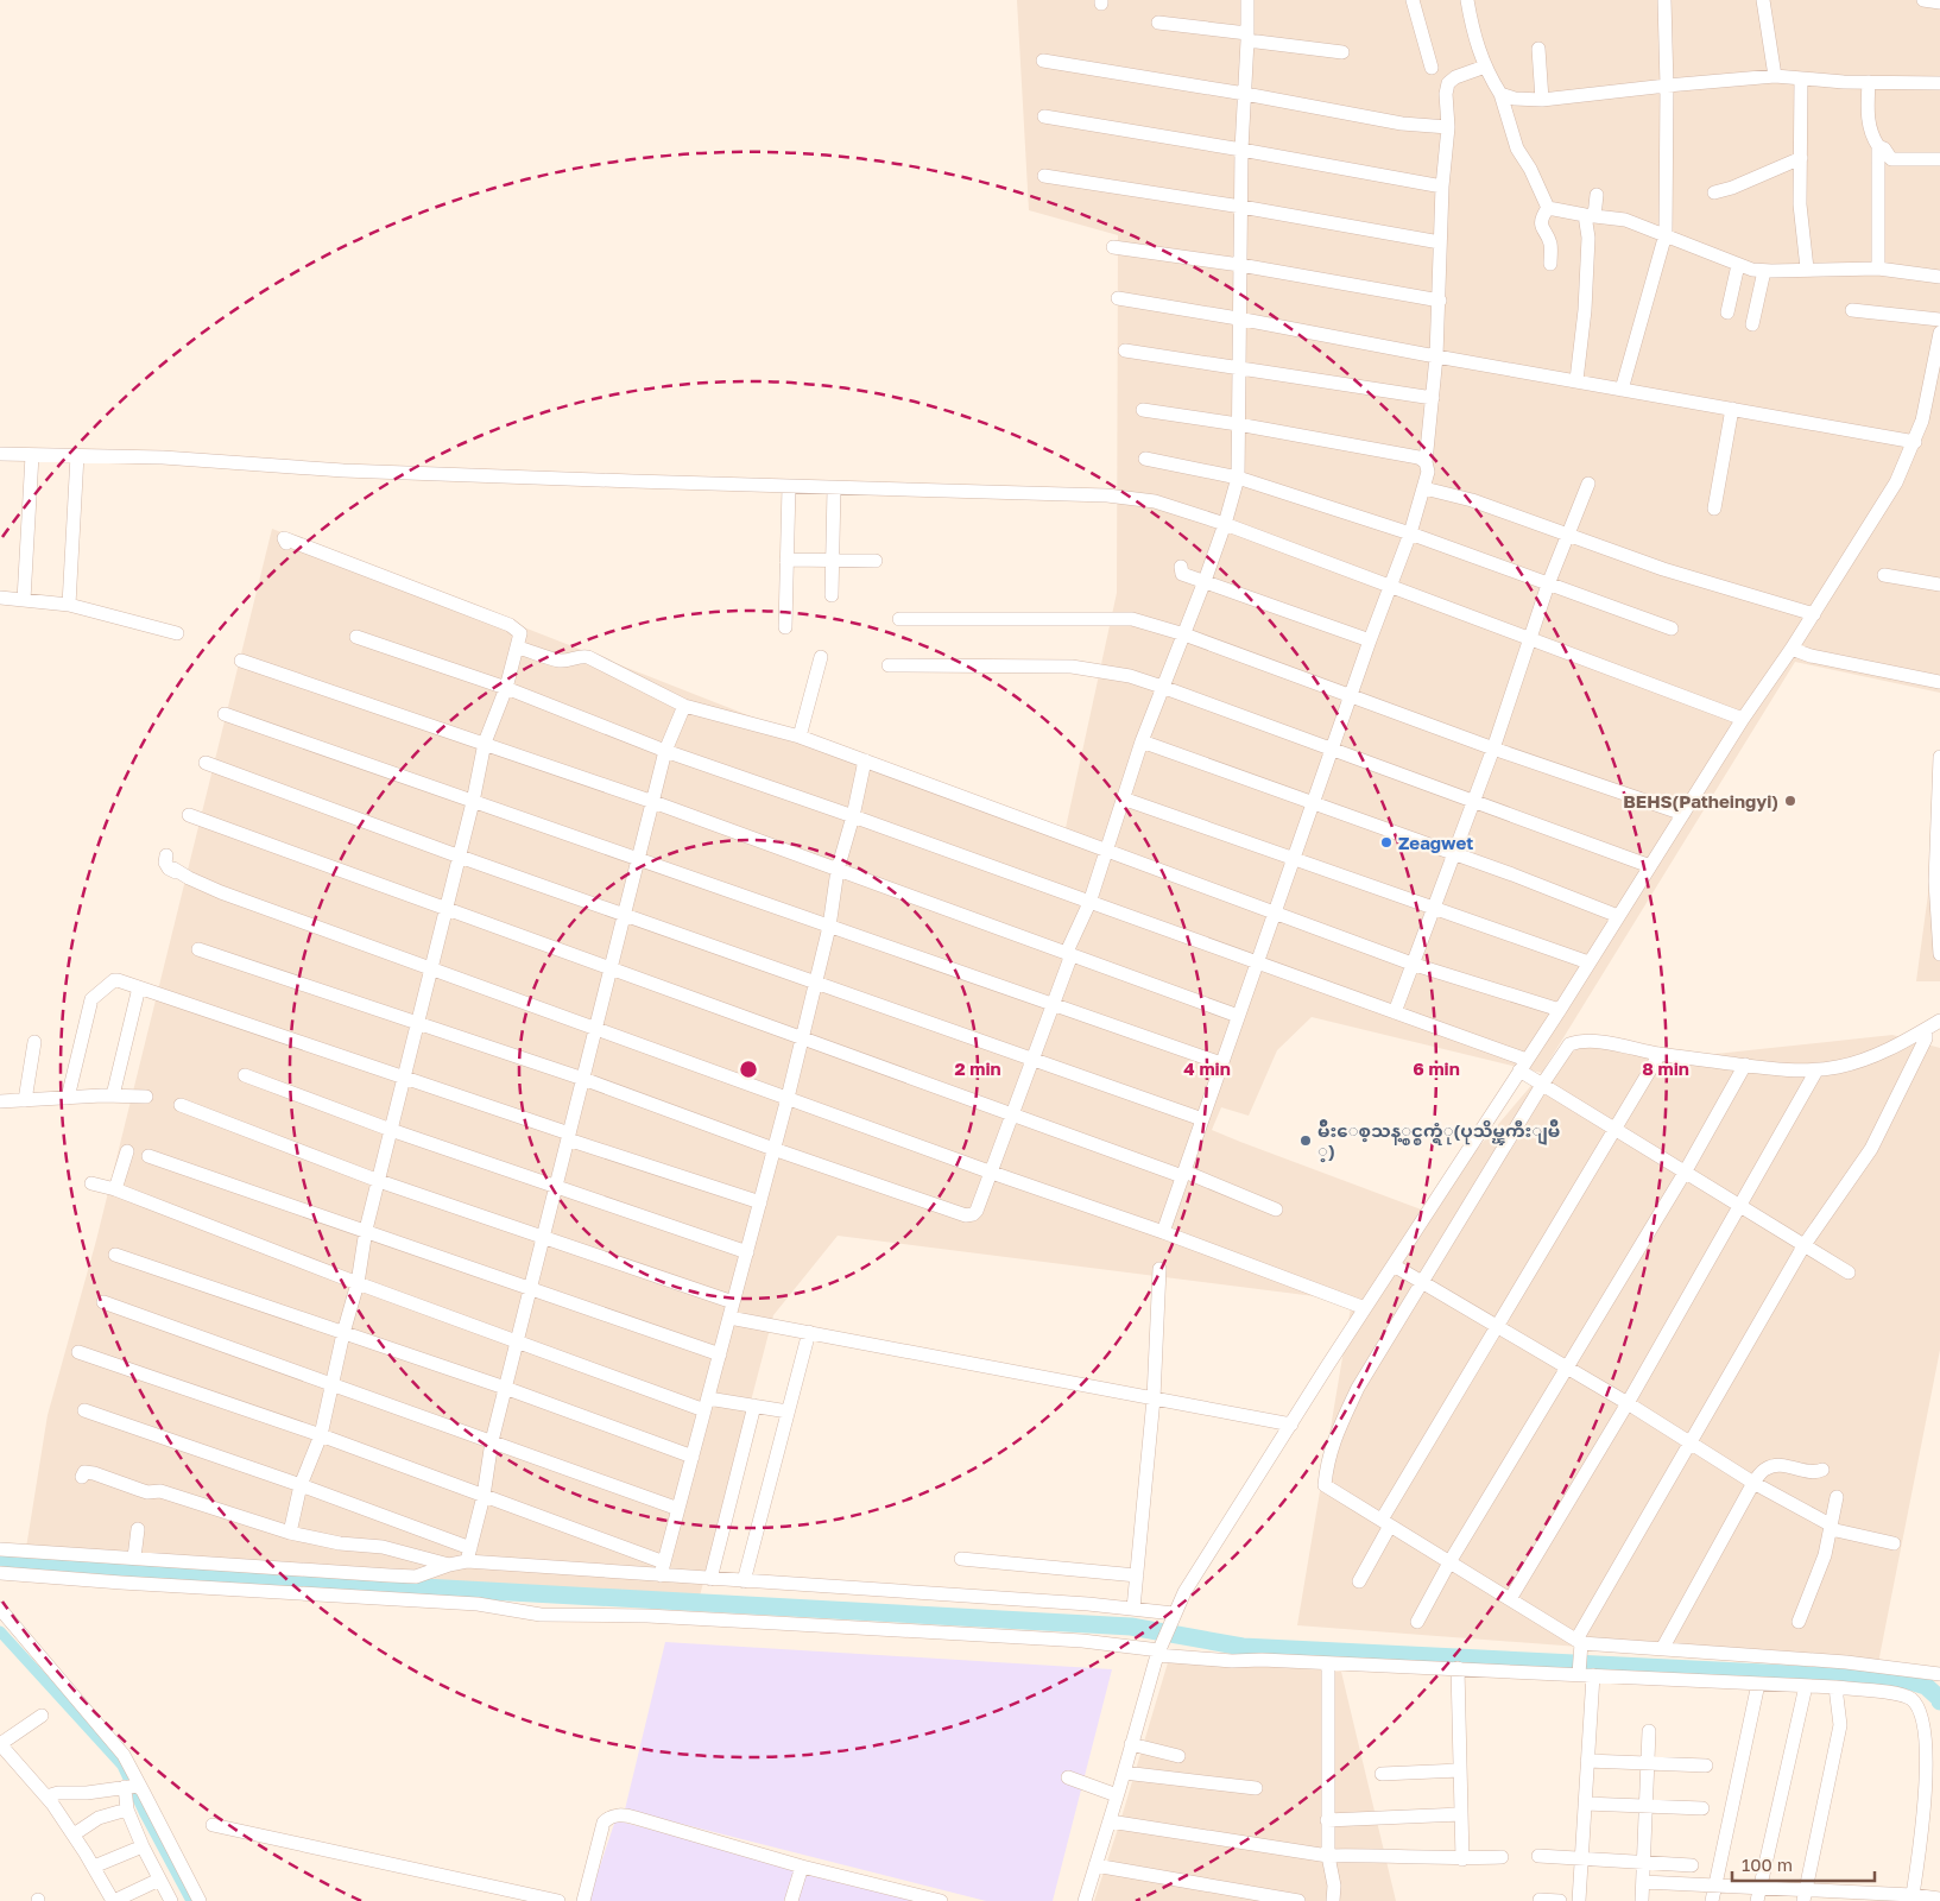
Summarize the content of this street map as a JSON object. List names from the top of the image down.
{
  "places": ["BEHS(Patheingyi)", "Zeagwet", "မ်ိဳးေစ့သန့္စင္စက္ရံု(ပုသိမ္ၾကီးျမိဳ ့)"],
  "scale_bar": "100 m",
  "rings": [
    "2 min",
    "4 min",
    "6 min",
    "8 min"
  ]
}
